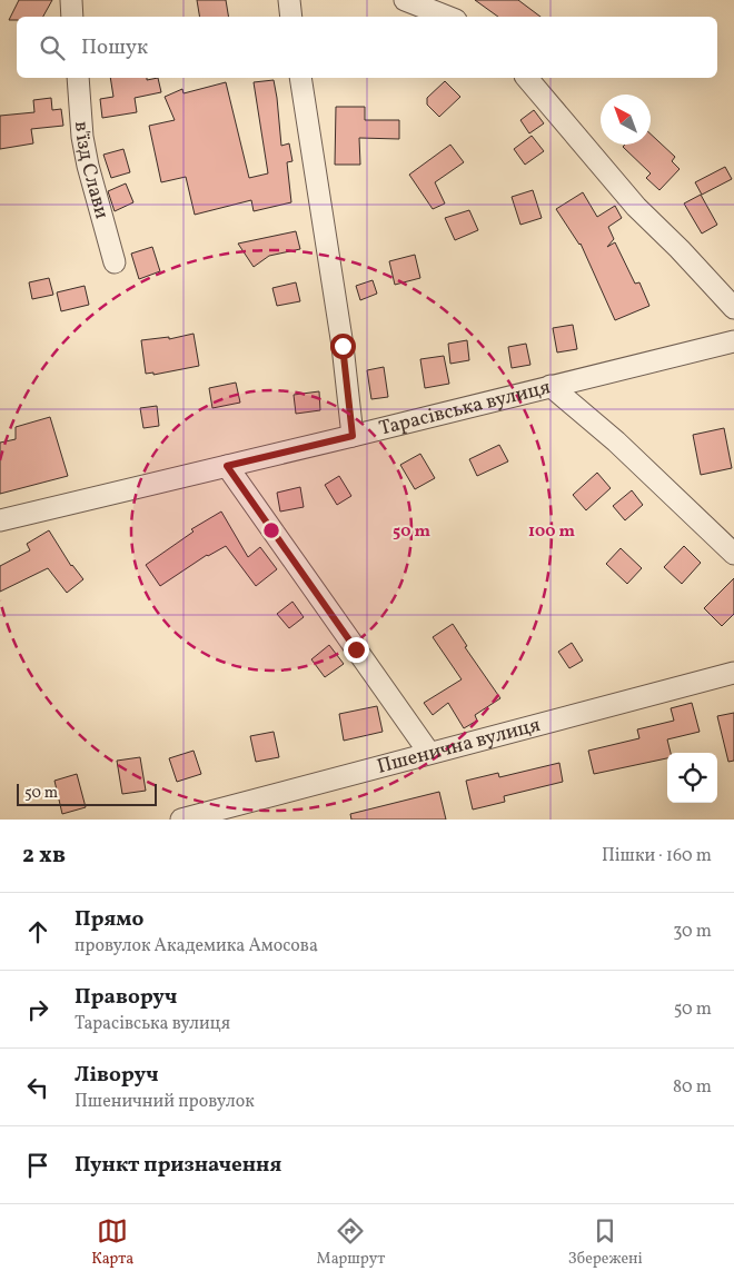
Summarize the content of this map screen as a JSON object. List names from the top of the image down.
{
  "streets": {
    "street": ["в'їзд Слави", "Тарасівська вулиця", "Пшенична вулиця"]
  },
  "scale_bar": "50 m",
  "north": "top left",
  "page": {
    "search": "Пошук",
    "scale": "50 m",
    "heading": ["2 хв", "Пішки · 160 m"],
    "list": [
      ["Прямо", "провулок Академика Амосова", "30 m"],
      ["Праворуч", "Тарасівська вулиця", "50 m"],
      ["Ліворуч", "Пшеничний провулок", "80 m"],
      "Пункт призначення"
    ],
    "nav": ["Карта", "Маршрут", "Збережені"]
  },
  "rings": ["50 m", "100 m"]
}
